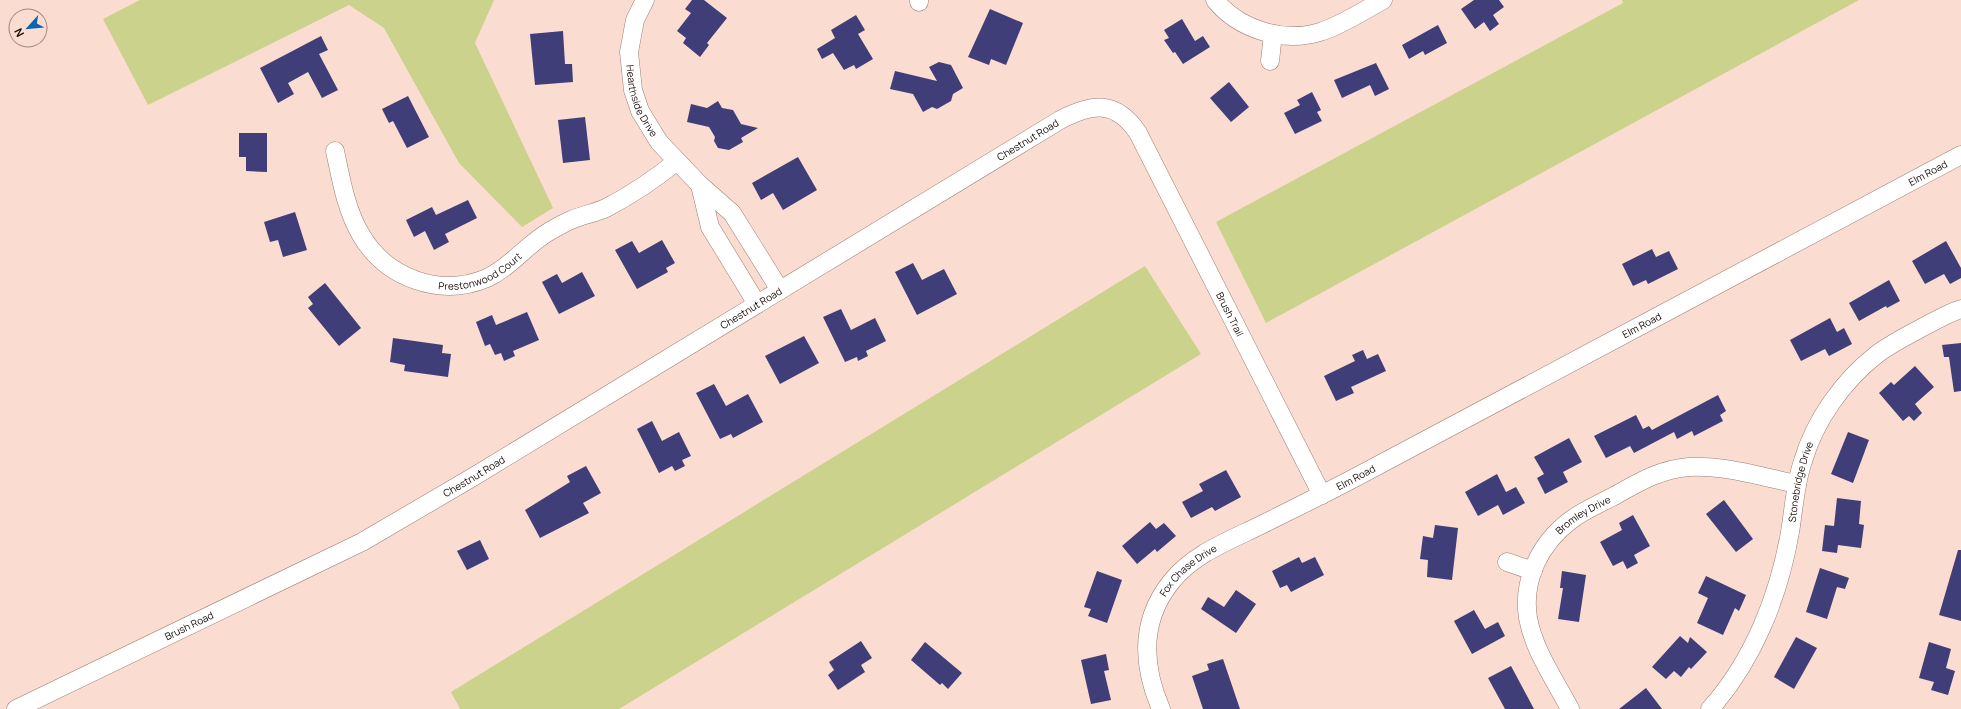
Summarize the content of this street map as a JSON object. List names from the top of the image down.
{
  "streets": {
    "street": [
      "Hearthside Drive",
      "Chestnut Road",
      "Elm Road",
      "Prestonwood Court",
      "Brush Trail",
      "Stonebridge Drive",
      "Bromley Drive",
      "Fox Chase Drive",
      "Brush Road"
    ]
  },
  "crossings": [
    ["Hearthside Drive", "Chestnut Road"],
    ["Hearthside Drive", "Prestonwood Court"],
    ["Chestnut Road", "Brush Trail"],
    ["Chestnut Road", "Brush Road"],
    ["Elm Road", "Brush Trail"],
    ["Elm Road", "Fox Chase Drive"],
    ["Brush Trail", "Fox Chase Drive"],
    ["Stonebridge Drive", "Bromley Drive"]
  ],
  "north": "bottom left"
}
